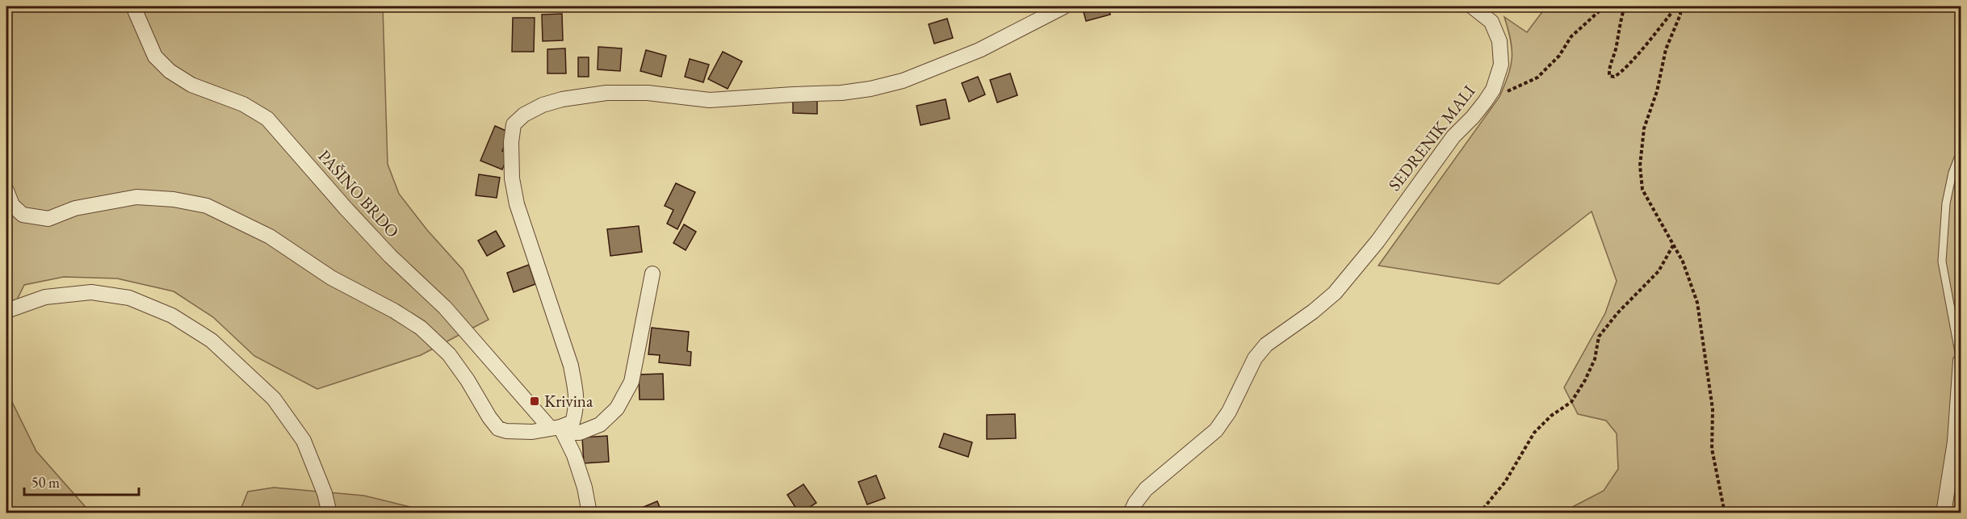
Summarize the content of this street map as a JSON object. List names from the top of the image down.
{
  "streets": {
    "street": ["SEDRENIK MALI", "PAŠINO BRDO"]
  },
  "places": {
    "transit": ["Krivina"]
  },
  "scale_bar": "50 m"
}
